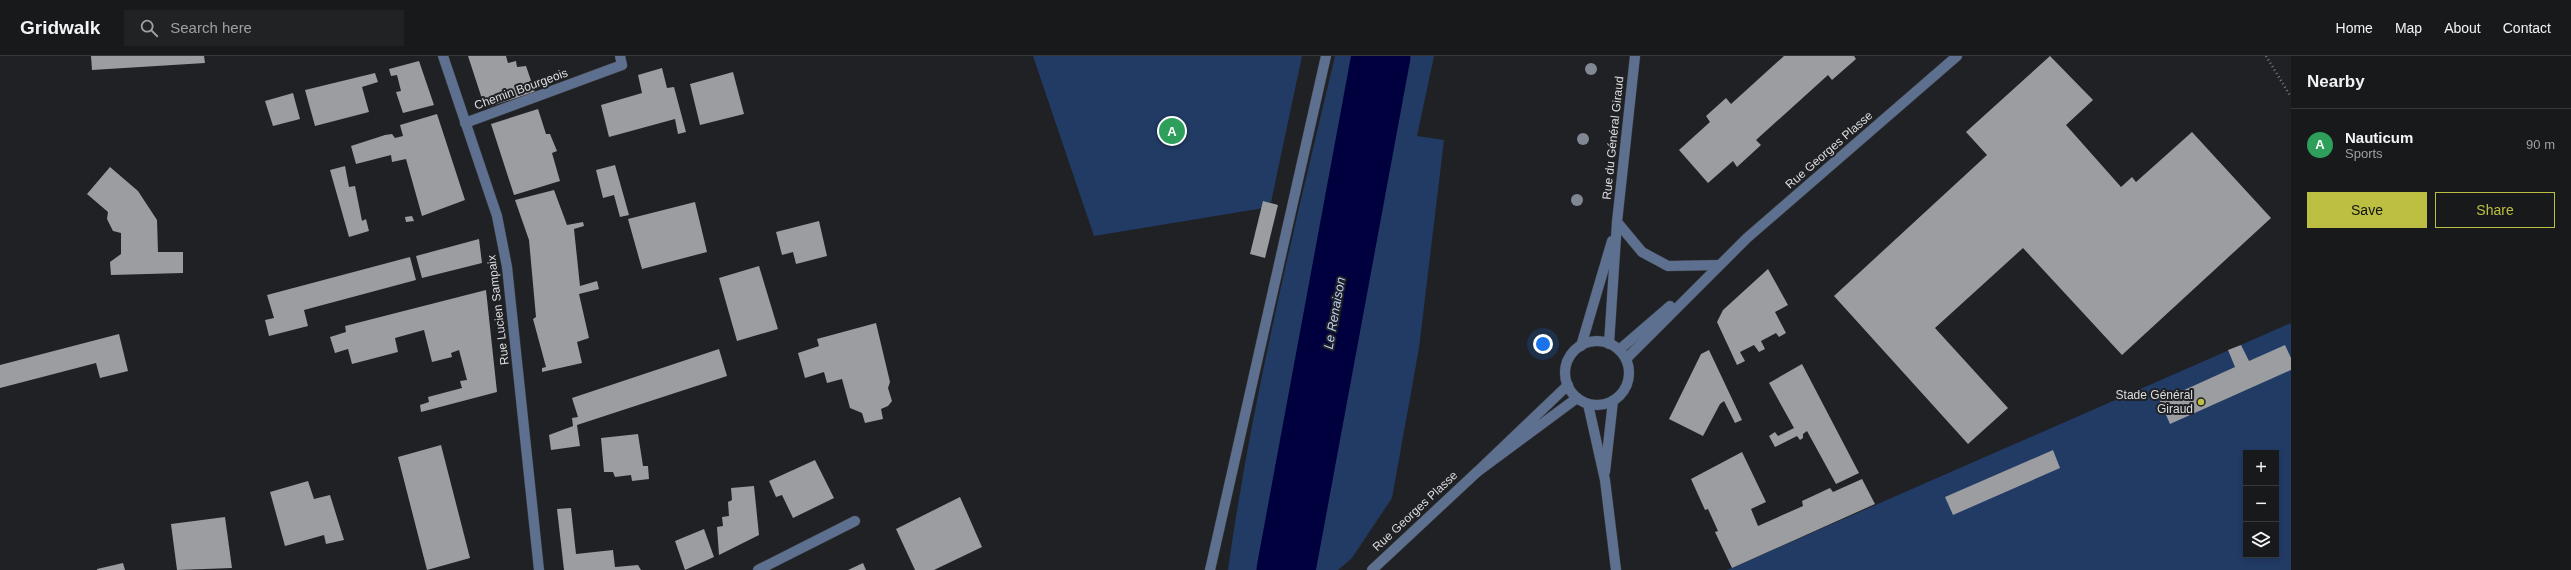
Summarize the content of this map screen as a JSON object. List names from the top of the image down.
{
  "streets": {
    "street": [
      "Chemin Bourgeois",
      "Rue du Général Giraud",
      "Rue Georges Plasse",
      "Rue Lucien Sampaix"
    ]
  },
  "crossings": [
    ["Chemin Bourgeois", "Rue Lucien Sampaix"],
    ["Rue du Général Giraud", "Rue Georges Plasse"]
  ],
  "water": ["Le Renaison"],
  "places": ["Stade Général Giraud"],
  "page": {
    "header": "Gridwalk",
    "search": "Search here",
    "nav": [
      "Home",
      "Map",
      "About",
      "Contact"
    ],
    "heading": "Nearby",
    "list": [
      {
        "mark": "A",
        "name": "Nauticum",
        "note": "Sports",
        "value": "90 m"
      }
    ],
    "pins": "A",
    "buttons": ["Save", "Share"],
    "map_buttons": ["+", "−"]
  }
}
